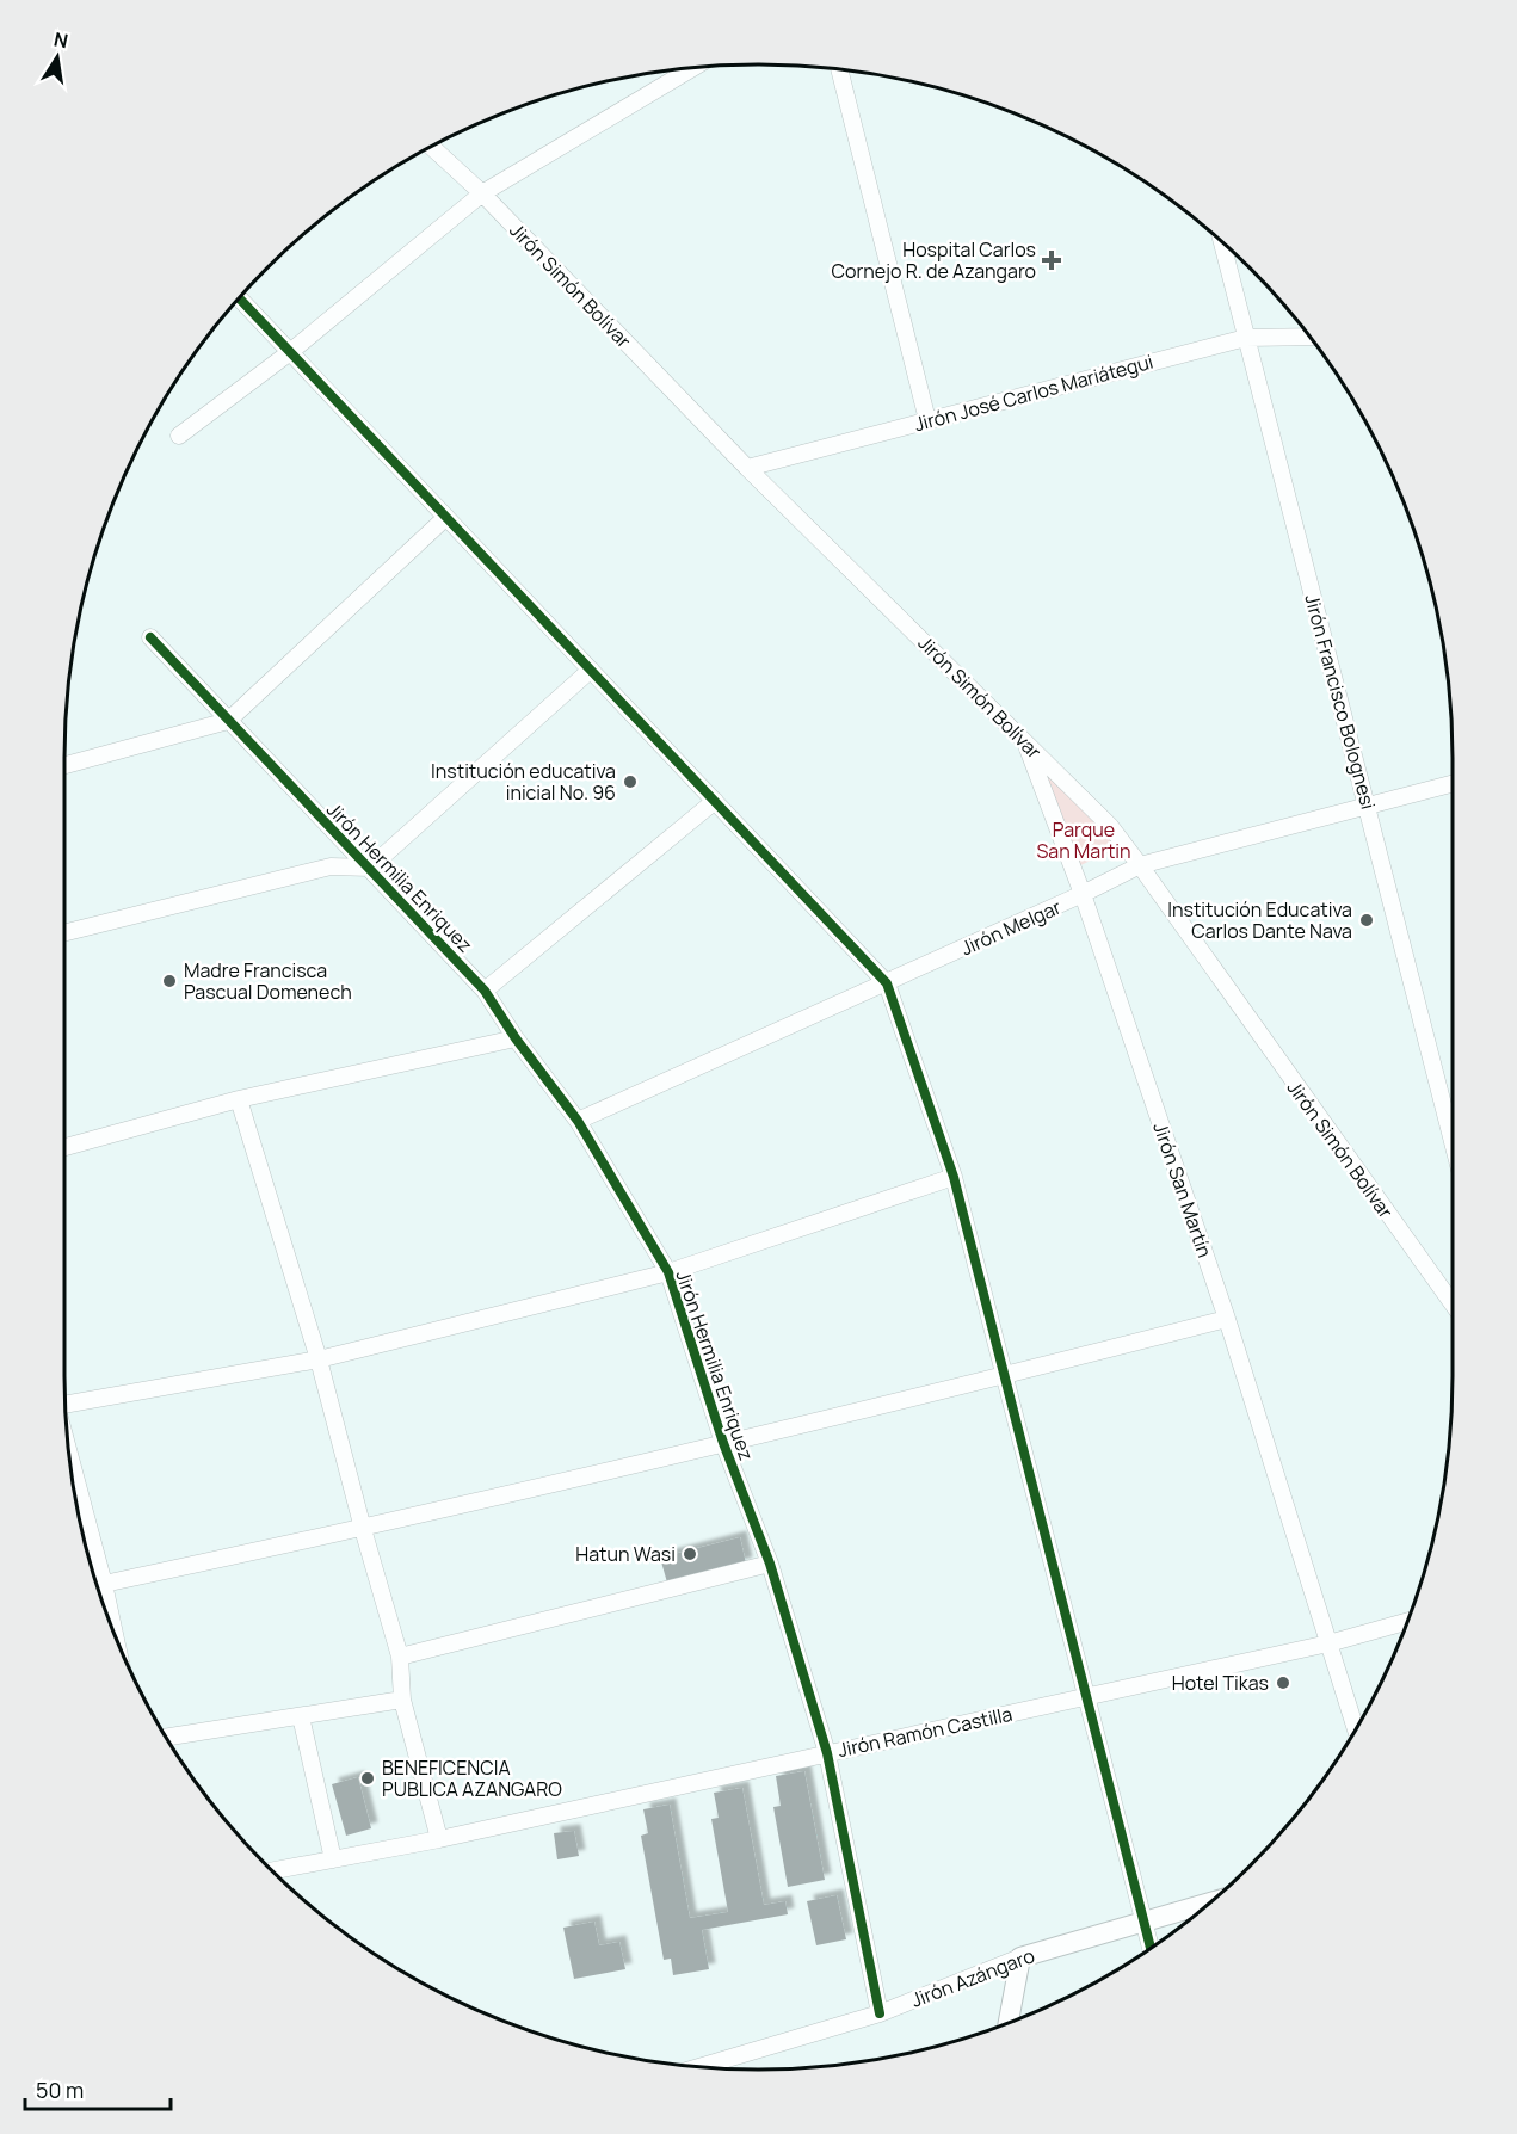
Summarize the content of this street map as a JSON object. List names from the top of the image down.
{
  "streets": {
    "street": [
      "Jirón Simón Bolívar",
      "Jirón José Carlos Mariátegui",
      "Jirón Francisco Bolognesi",
      "Jirón Hermilia Enriquez",
      "Jirón Melgar",
      "Jirón San Martín",
      "Jirón Ramón Castilla",
      "Jirón Azángaro"
    ]
  },
  "crossings": [
    ["Jirón Simón Bolívar", "Jirón José Carlos Mariátegui"],
    ["Jirón Simón Bolívar", "Jirón Melgar"],
    ["Jirón Simón Bolívar", "Jirón San Martín"],
    ["Jirón José Carlos Mariátegui", "Jirón Francisco Bolognesi"],
    ["Jirón Francisco Bolognesi", "Jirón Melgar"],
    ["Jirón Hermilia Enriquez", "Jirón Melgar"],
    ["Jirón Hermilia Enriquez", "Jirón Ramón Castilla"],
    ["Jirón Hermilia Enriquez", "Jirón Azángaro"],
    ["Jirón Melgar", "Jirón San Martín"],
    ["Jirón San Martín", "Jirón Ramón Castilla"]
  ],
  "parks": ["Parque San Martin"],
  "places": {
    "health": ["Hospital Carlos Cornejo R. de Azangaro"],
    "other": [
      "Institución educativa inicial No. 96",
      "Institución Educativa Carlos Dante Nava",
      "Madre Francisca Pascual Domenech",
      "Hatun Wasi",
      "Hotel Tikas",
      "BENEFICENCIA PUBLICA AZANGARO"
    ]
  },
  "scale_bar": "50 m",
  "north": "top"
}
